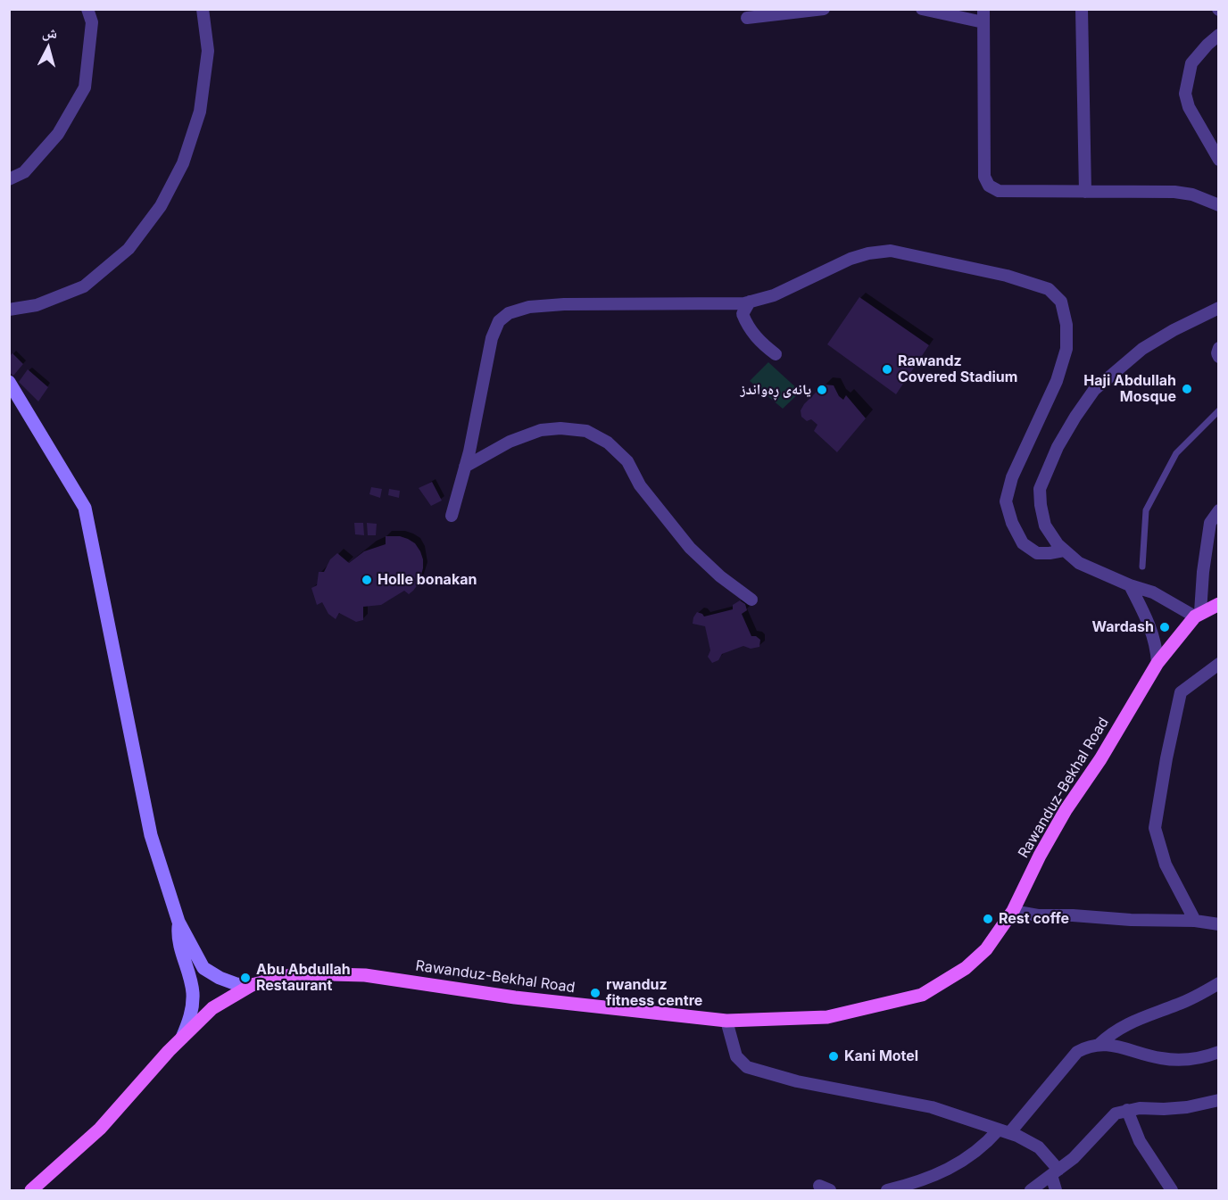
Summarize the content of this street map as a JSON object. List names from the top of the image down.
{
  "streets": {
    "main road": ["Rawanduz-Bekhal Road"]
  },
  "places": [
    "Rawandz Covered Stadium",
    "Haji Abdullah Mosque",
    "یانەی ڕەواندز",
    "Holle bonakan",
    "Wardash",
    "Rest coffe",
    "Abu Abdullah Restaurant",
    "rwanduz fitness centre",
    "Kani Motel"
  ],
  "north": "top"
}
